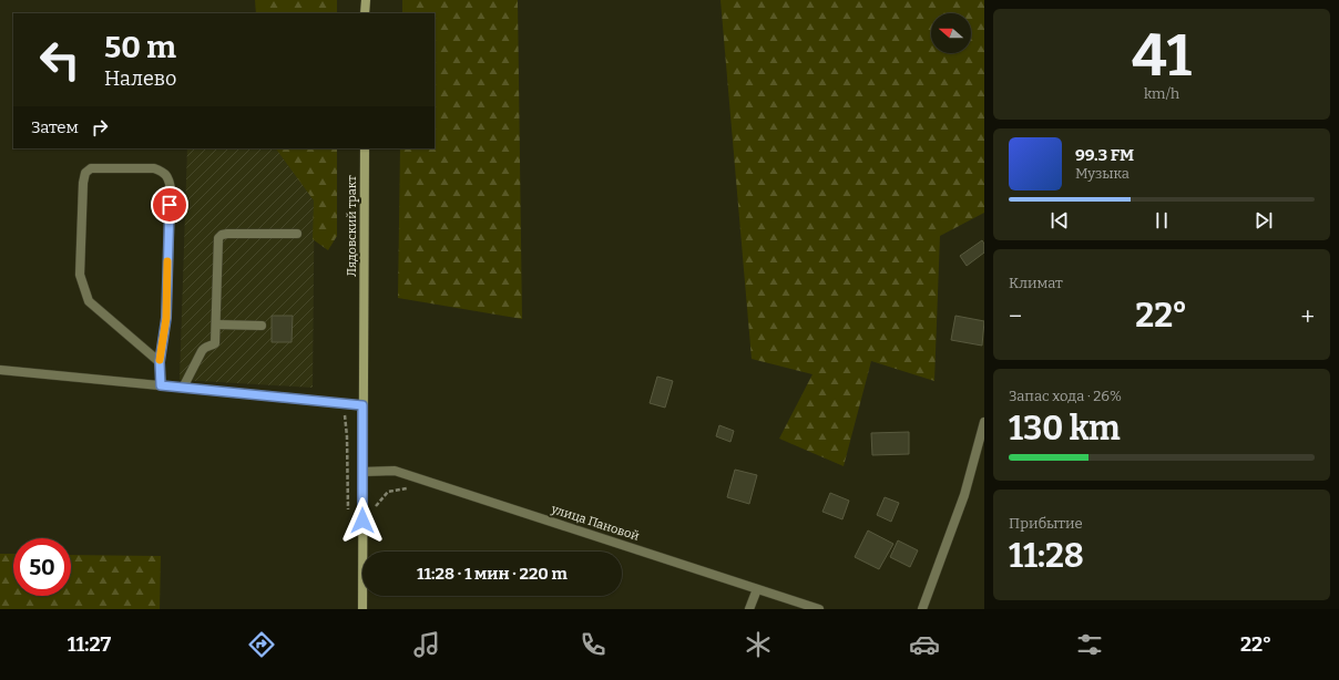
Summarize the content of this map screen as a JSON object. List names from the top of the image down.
{
  "streets": {
    "main road": ["Лядовский тракт"],
    "street": ["улица Пановой"]
  },
  "crossings": [
    ["Лядовский тракт", "улица Пановой"]
  ],
  "north": "left",
  "page": {
    "tile": [
      ["41", "km/h"],
      "Климат",
      ["Запас хода · 26%", "130 km"],
      ["Прибытие", "11:28"]
    ],
    "turn": ["50 m", "Налево"],
    "then": "Затем",
    "song": ["99.3 FM", "Музыка"],
    "heat": ["−", "22°", "+"],
    "limit": "50",
    "trip": "11:28 · 1 мин · 220 m",
    "tabs": ["11:27", "22°"]
  }
}
